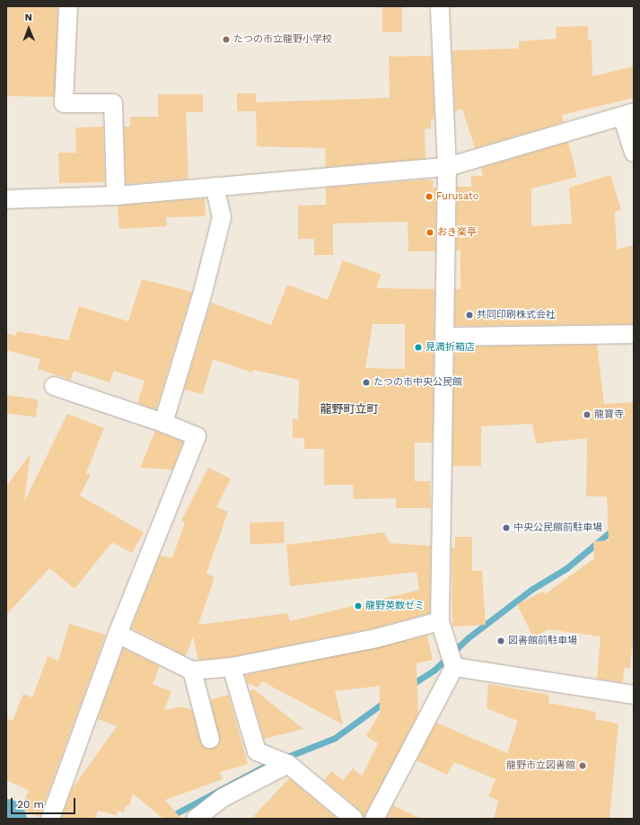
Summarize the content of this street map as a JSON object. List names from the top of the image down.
{
  "districts": ["龍野町立町"],
  "places": [
    "たつの市立龍野小学校",
    "Furusato",
    "おき楽亭",
    "共同印刷株式会社",
    "見満折箱店",
    "たつの市中央公民館",
    "龍寶寺",
    "中央公民館前駐車場",
    "龍野英数ゼミ",
    "図書館前駐車場",
    "龍野市立図書館"
  ],
  "scale_bar": "20 m",
  "north": "top"
}
